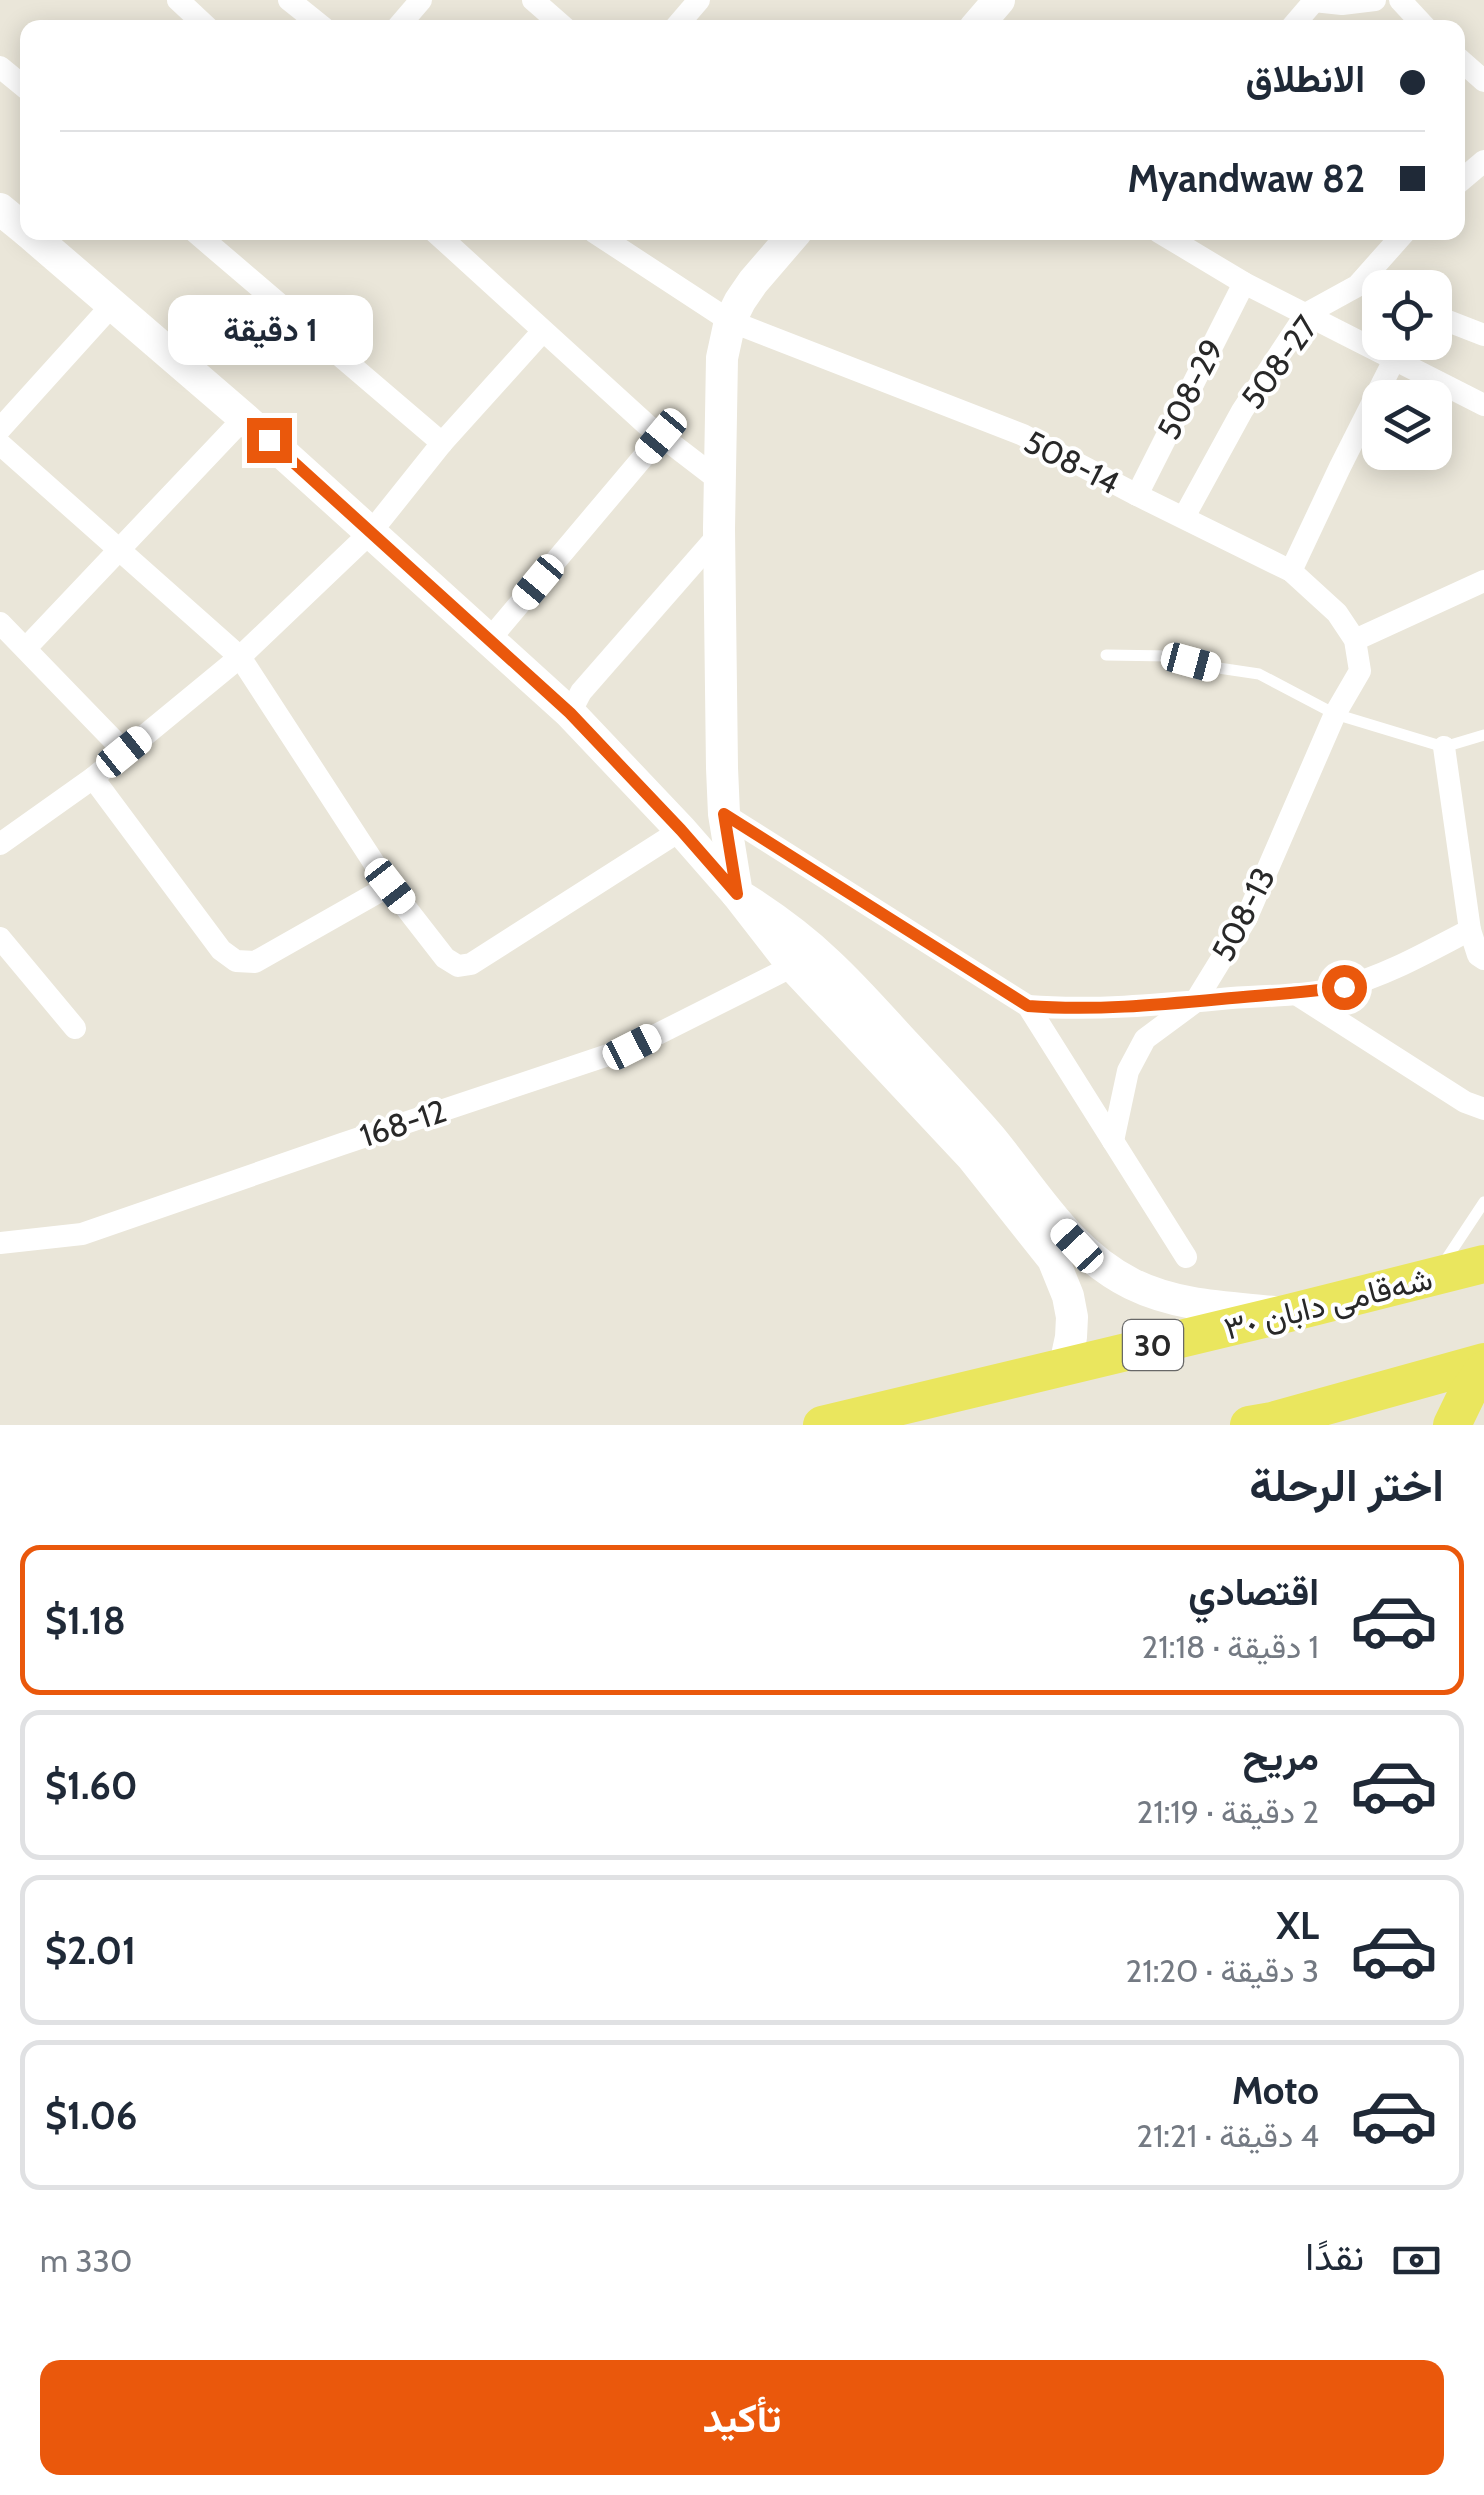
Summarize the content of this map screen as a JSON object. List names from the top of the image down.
{
  "streets": {
    "main road": ["شەقامی دابان ٣٠", "30"],
    "street": [
      "508-27",
      "508-29",
      "508-14",
      "508-13",
      "168-12"
    ]
  },
  "crossings": [
    ["508-27", "508-14"],
    ["508-29", "508-14"],
    ["508-14", "508-13"]
  ],
  "page": {
    "banner": ["الانطلاق", "82 Myandwaw"],
    "bubble": "1 دقيقة",
    "heading": "اختر الرحلة",
    "list": [
      {
        "name": "اقتصادي",
        "note": "1 دقيقة · 21:18",
        "value": "$1.18"
      },
      {
        "name": "مريح",
        "note": "2 دقيقة · 21:19",
        "value": "$1.60"
      },
      {
        "name": "XL",
        "note": "3 دقيقة · 21:20",
        "value": "$2.01"
      },
      {
        "name": "Moto",
        "note": "4 دقيقة · 21:21",
        "value": "$1.06"
      }
    ],
    "pay": ["نقدًا", "330 m"],
    "buttons": "تأكيد"
  }
}
